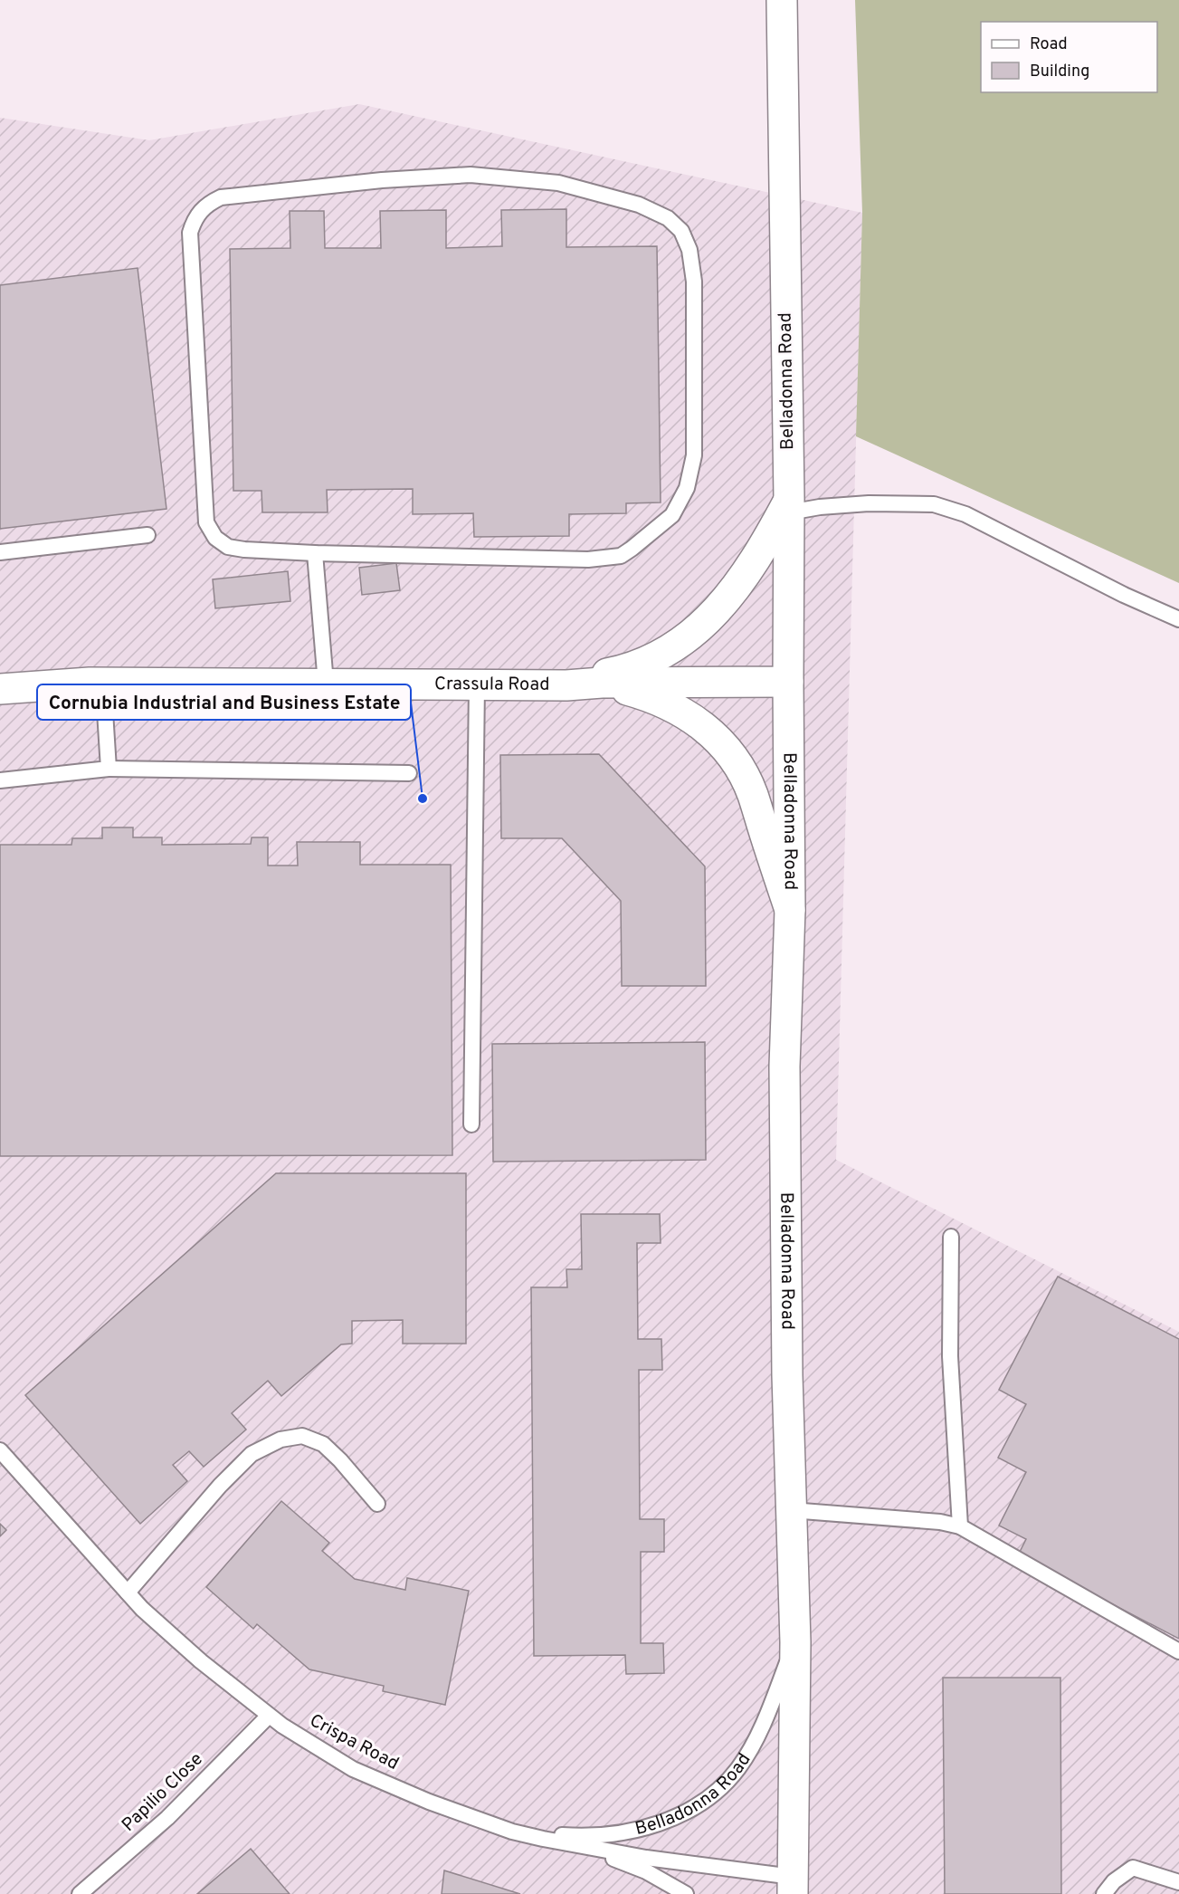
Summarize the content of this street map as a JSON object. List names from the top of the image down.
{
  "streets": {
    "street": ["Belladonna Road", "Crassula Road"],
    "lane": ["Crispa Road", "Papilio Close"]
  },
  "crossings": [
    ["Belladonna Road", "Crassula Road"],
    ["Belladonna Road", "Crispa Road"],
    ["Crispa Road", "Papilio Close"]
  ],
  "places": ["Cornubia Industrial and Business Estate"],
  "legend": ["Road", "Building"]
}
